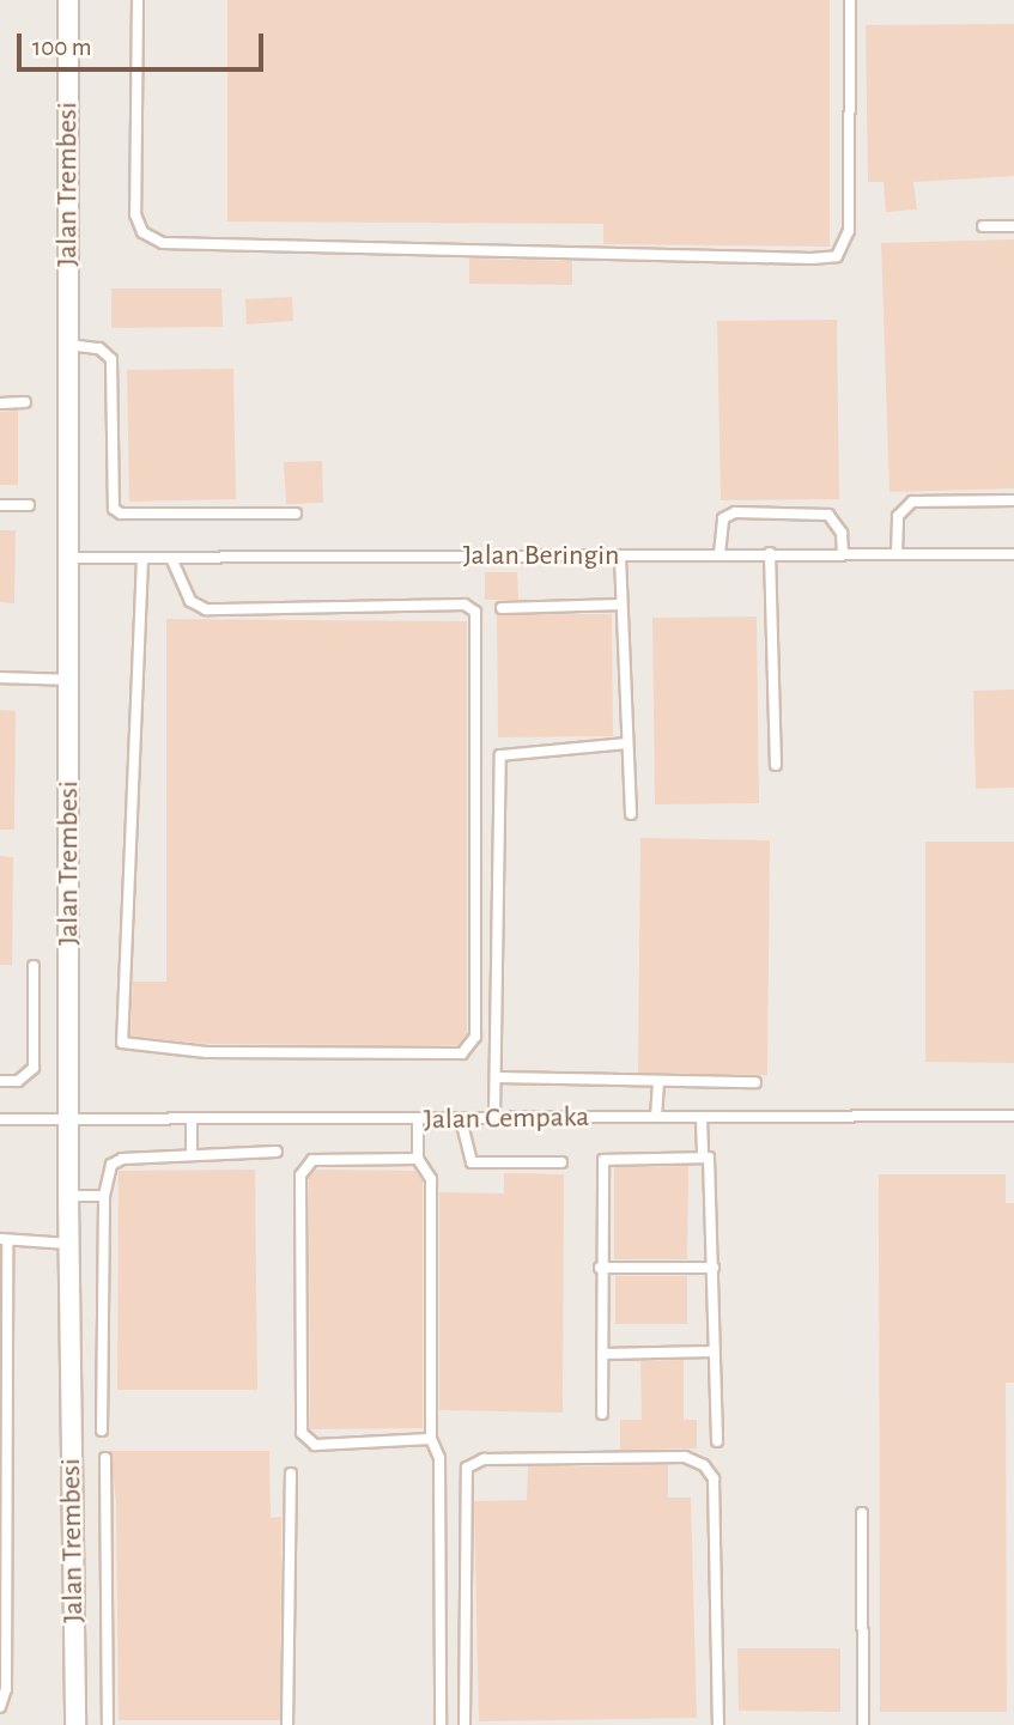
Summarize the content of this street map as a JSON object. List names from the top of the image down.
{
  "streets": {
    "street": ["Jalan Trembesi"],
    "lane": ["Jalan Beringin", "Jalan Cempaka"]
  },
  "crossings": [
    ["Jalan Trembesi", "Jalan Beringin"],
    ["Jalan Trembesi", "Jalan Cempaka"]
  ],
  "scale_bar": "100 m"
}
